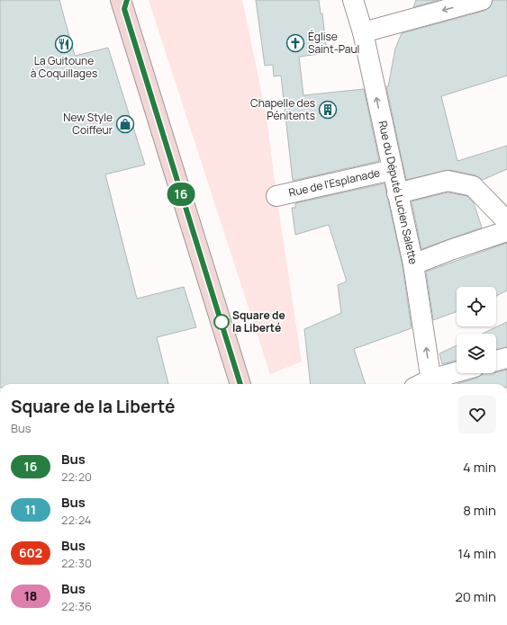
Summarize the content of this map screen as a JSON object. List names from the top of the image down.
{
  "streets": {
    "street": ["Rue de l'Esplanade", "Rue du Député Lucien Salette"]
  },
  "crossings": [
    ["Rue de l'Esplanade", "Rue du Député Lucien Salette"]
  ],
  "one_way": ["Rue du Député Lucien Salette"],
  "places": {
    "church": ["Église Saint-Paul"],
    "restaurant": ["La Guitoune à Coquillages"],
    "building": ["Chapelle des Pénitents"],
    "shop": ["New Style Coiffeur"],
    "other": ["Square de la Liberté"]
  },
  "lines": ["bus line 16"],
  "page": {
    "on_map": "16",
    "heading": ["Square de la Liberté", "Bus"],
    "list": [
      {
        "mark": "16",
        "name": "Bus",
        "note": "22:20",
        "value": "4 min"
      },
      {
        "mark": "11",
        "name": "Bus",
        "note": "22:24",
        "value": "8 min"
      },
      {
        "mark": "602",
        "name": "Bus",
        "note": "22:30",
        "value": "14 min"
      },
      {
        "mark": "18",
        "name": "Bus",
        "note": "22:36",
        "value": "20 min"
      }
    ]
  }
}
